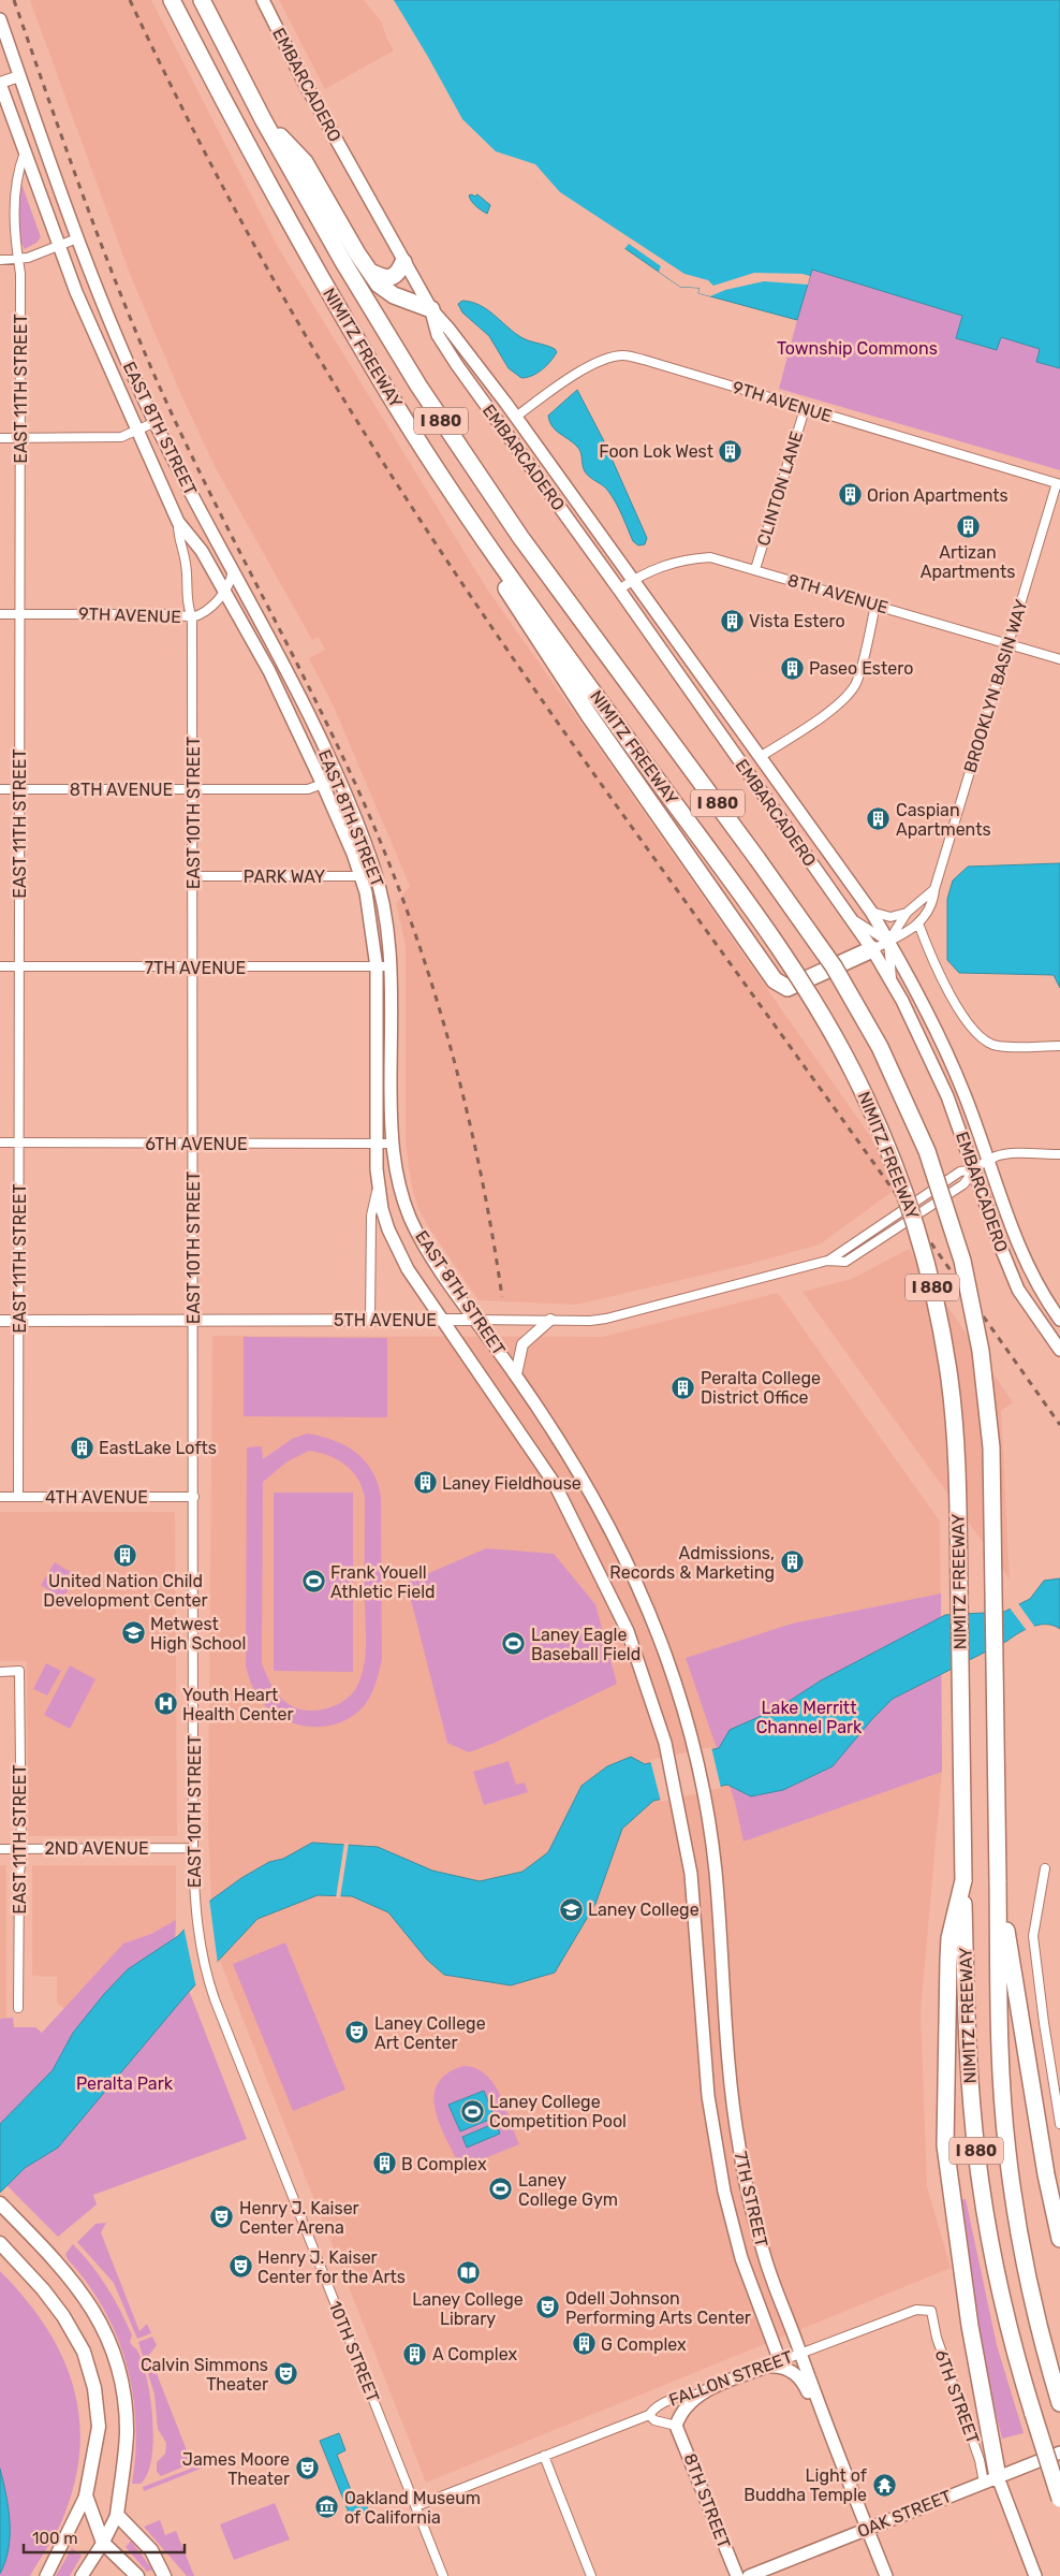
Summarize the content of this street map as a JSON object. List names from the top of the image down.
{
  "streets": {
    "highway": ["NIMITZ FREEWAY", "I 880"],
    "main road": [
      "EMBARCADERO",
      "EAST 8TH STREET",
      "7TH STREET",
      "FALLON STREET",
      "6TH STREET",
      "8TH STREET",
      "OAK STREET"
    ],
    "street": [
      "EAST 11TH STREET",
      "9TH AVENUE",
      "CLINTON LANE",
      "8TH AVENUE",
      "BROOKLYN BASIN WAY",
      "EAST 10TH STREET",
      "PARK WAY",
      "7TH AVENUE",
      "6TH AVENUE",
      "5TH AVENUE",
      "4TH AVENUE",
      "2ND AVENUE",
      "10TH STREET"
    ]
  },
  "crossings": [
    ["EMBARCADERO", "9TH AVENUE"],
    ["EMBARCADERO", "8TH AVENUE"],
    ["EMBARCADERO", "BROOKLYN BASIN WAY"],
    ["EMBARCADERO", "5TH AVENUE"],
    ["EAST 11TH STREET", "9TH AVENUE"],
    ["EAST 11TH STREET", "EAST 8TH STREET"],
    ["EAST 11TH STREET", "8TH AVENUE"],
    ["EAST 11TH STREET", "7TH AVENUE"],
    ["EAST 11TH STREET", "6TH AVENUE"],
    ["EAST 11TH STREET", "5TH AVENUE"],
    ["EAST 11TH STREET", "4TH AVENUE"],
    ["EAST 11TH STREET", "2ND AVENUE"],
    ["9TH AVENUE", "EAST 8TH STREET"],
    ["9TH AVENUE", "CLINTON LANE"],
    ["9TH AVENUE", "BROOKLYN BASIN WAY"],
    ["9TH AVENUE", "EAST 10TH STREET"],
    ["EAST 8TH STREET", "8TH AVENUE"],
    ["EAST 8TH STREET", "EAST 10TH STREET"],
    ["EAST 8TH STREET", "PARK WAY"],
    ["EAST 8TH STREET", "7TH AVENUE"],
    ["EAST 8TH STREET", "6TH AVENUE"],
    ["EAST 8TH STREET", "5TH AVENUE"],
    ["EAST 8TH STREET", "7TH STREET"],
    ["CLINTON LANE", "8TH AVENUE"],
    ["8TH AVENUE", "BROOKLYN BASIN WAY"],
    ["8TH AVENUE", "EAST 10TH STREET"],
    ["EAST 10TH STREET", "PARK WAY"],
    ["EAST 10TH STREET", "7TH AVENUE"],
    ["EAST 10TH STREET", "6TH AVENUE"],
    ["EAST 10TH STREET", "5TH AVENUE"],
    ["EAST 10TH STREET", "4TH AVENUE"],
    ["EAST 10TH STREET", "2ND AVENUE"],
    ["EAST 10TH STREET", "10TH STREET"],
    ["7TH STREET", "FALLON STREET"],
    ["7TH STREET", "OAK STREET"],
    ["10TH STREET", "FALLON STREET"],
    ["FALLON STREET", "6TH STREET"],
    ["6TH STREET", "OAK STREET"]
  ],
  "parks": ["Township Commons", "Lake Merritt Channel Park", "Peralta Park"],
  "places": {
    "building": [
      "Foon Lok West",
      "Orion Apartments",
      "Artizan Apartments",
      "Vista Estero",
      "Paseo Estero",
      "Caspian Apartments",
      "Peralta College District Office",
      "EastLake Lofts",
      "Laney Fieldhouse",
      "United Nation Child Development Center",
      "Admissions, Records & Marketing",
      "B Complex",
      "G Complex",
      "A Complex"
    ],
    "sports": [
      "Frank Youell Athletic Field",
      "Laney Eagle Baseball Field",
      "Laney College Competition Pool",
      "Laney College Gym"
    ],
    "school or university": ["Metwest High School", "Laney College"],
    "hospital": ["Youth Heart Health Center"],
    "theatre": [
      "Laney College Art Center",
      "Henry J. Kaiser Center Arena",
      "Henry J. Kaiser Center for the Arts",
      "Odell Johnson Performing Arts Center",
      "Calvin Simmons Theater",
      "James Moore Theater"
    ],
    "library": ["Laney College Library"],
    "temple": ["Light of Buddha Temple"],
    "museum": ["Oakland Museum of California"]
  },
  "scale_bar": "100 m"
}
